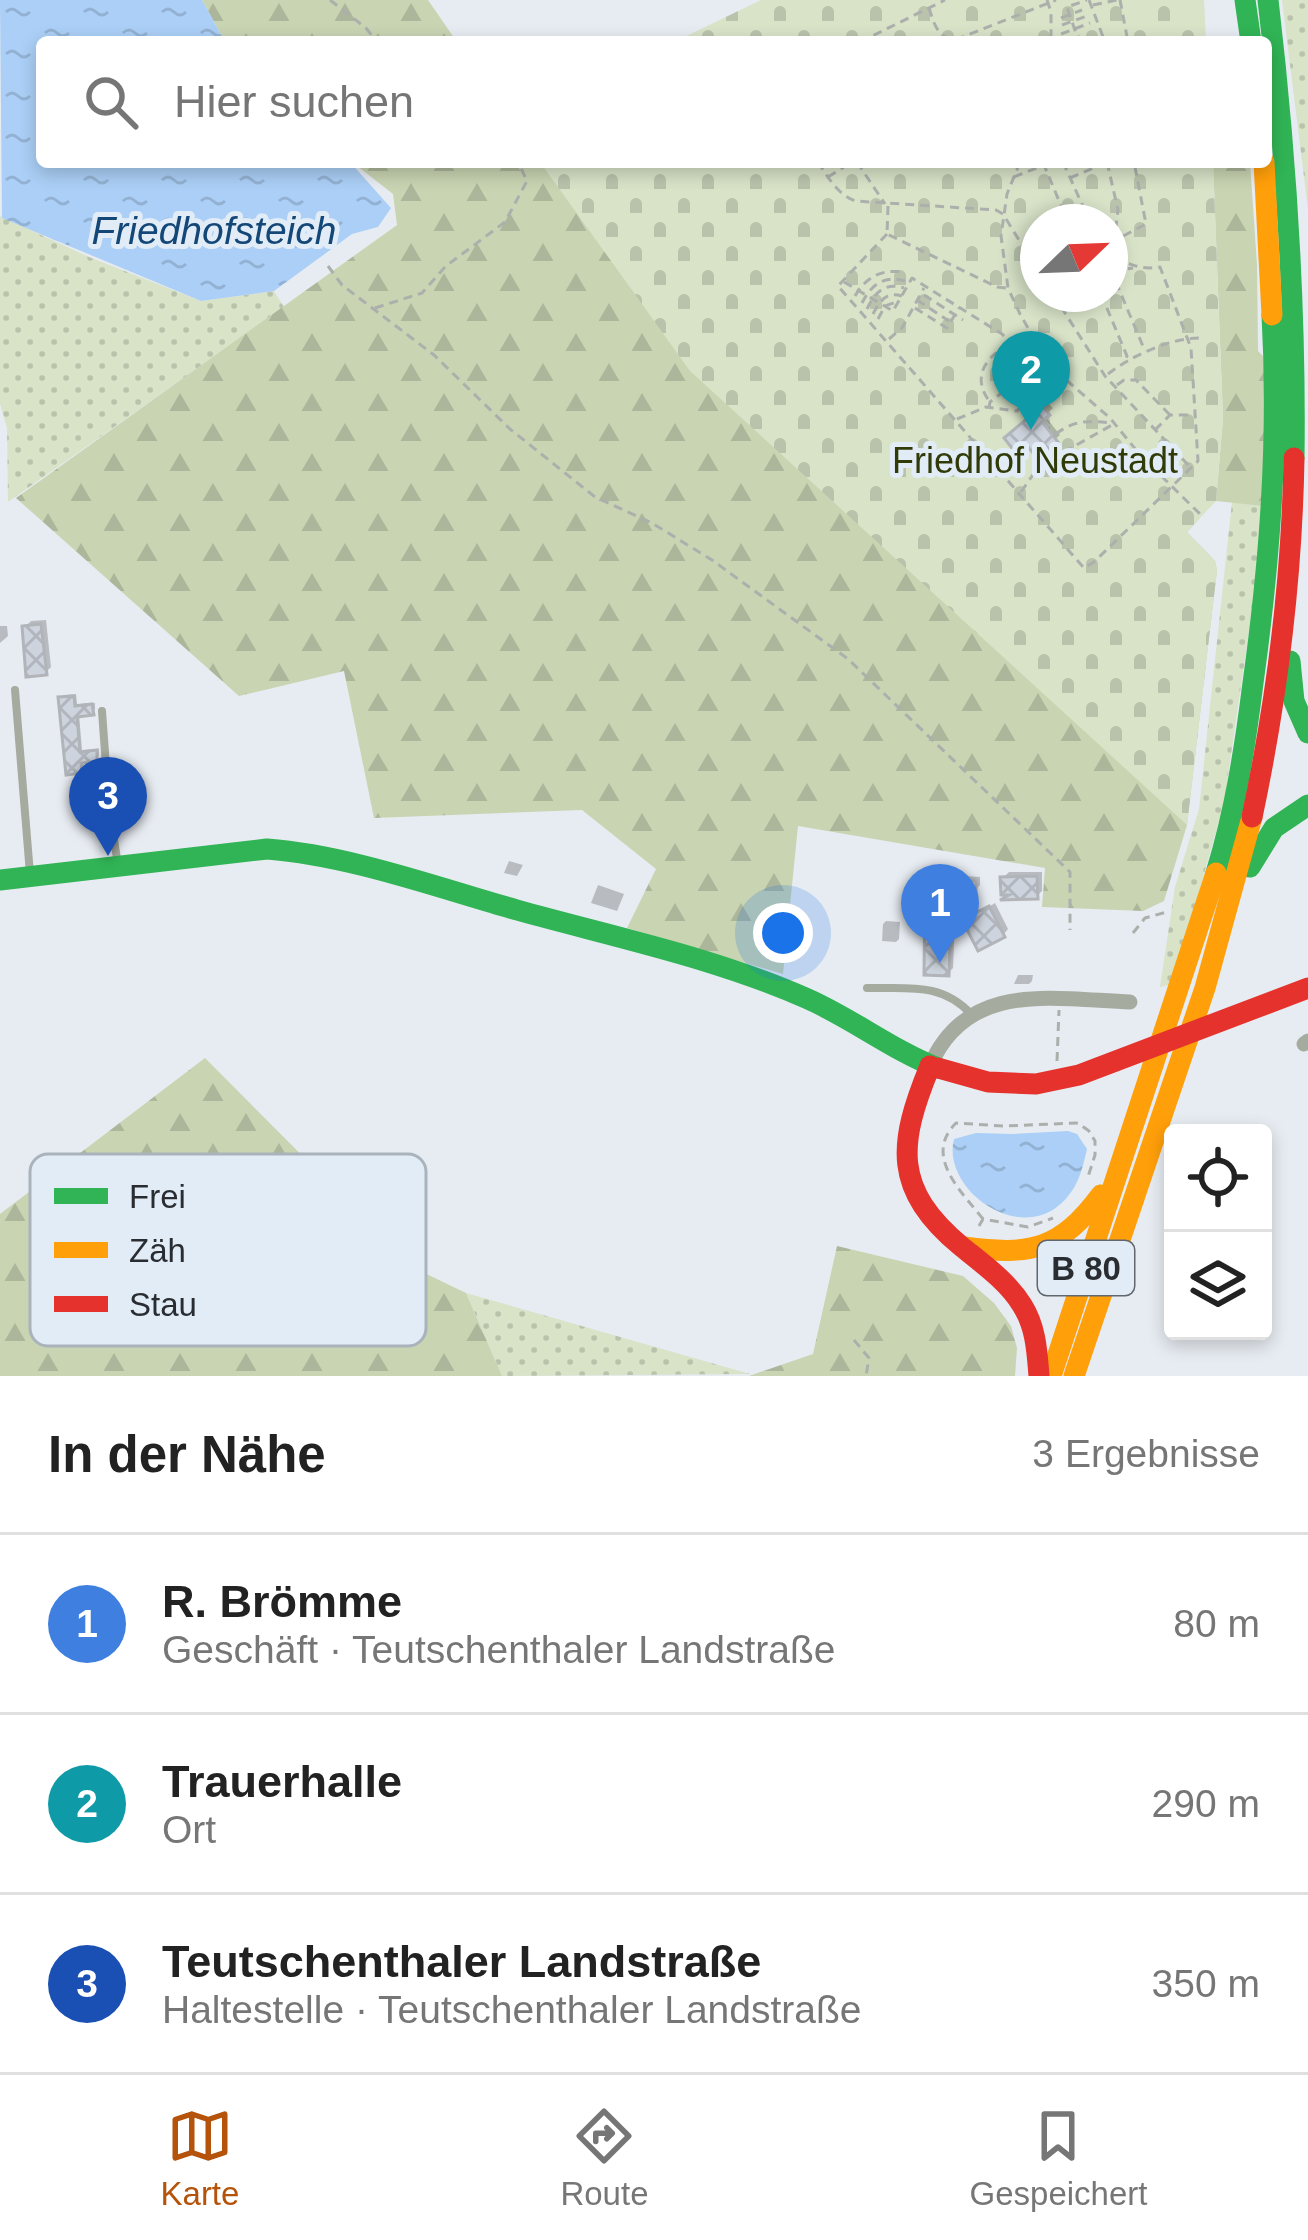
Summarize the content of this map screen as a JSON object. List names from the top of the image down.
{
  "streets": {
    "main road": ["B 80"]
  },
  "water": ["Friedhofsteich"],
  "parks": ["Friedhof Neustadt"],
  "legend": ["Frei", "Zäh", "Stau"],
  "north": "top right",
  "page": {
    "search": "Hier suchen",
    "pins": ["2", "3", "1"],
    "heading": ["In der Nähe", "3 Ergebnisse"],
    "list": [
      {
        "mark": "1",
        "name": "R. Brömme",
        "note": "Geschäft · Teutschenthaler Landstraße",
        "value": "80 m"
      },
      {
        "mark": "2",
        "name": "Trauerhalle",
        "note": "Ort",
        "value": "290 m"
      },
      {
        "mark": "3",
        "name": "Teutschenthaler Landstraße",
        "note": "Haltestelle · Teutschenthaler Landstraße",
        "value": "350 m"
      }
    ],
    "nav": ["Karte", "Route", "Gespeichert"]
  }
}
